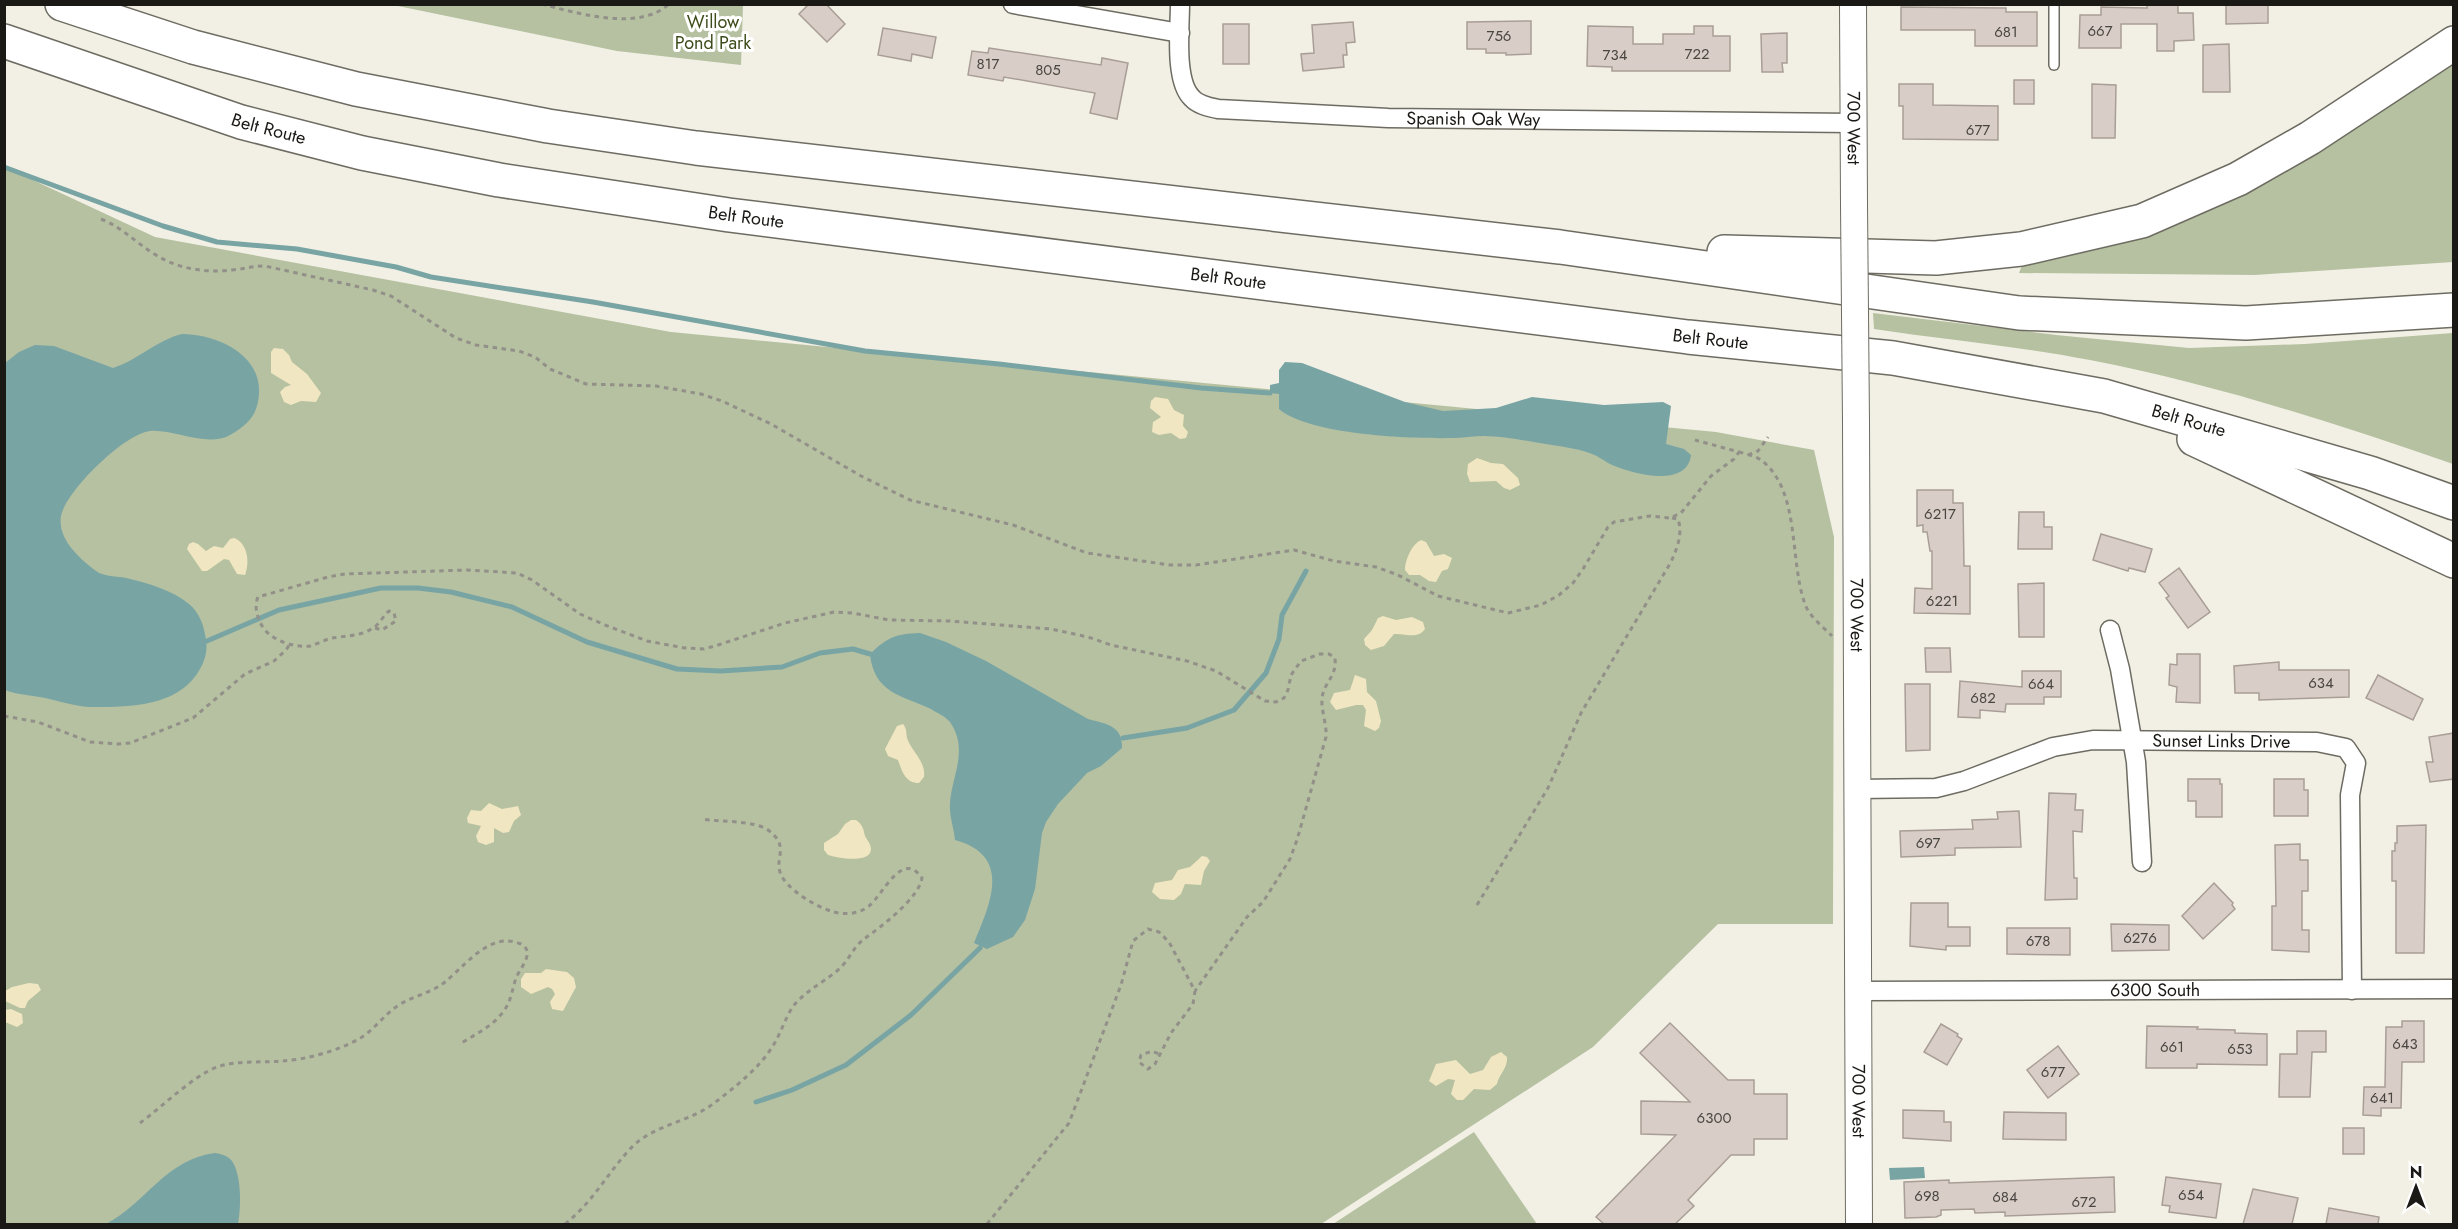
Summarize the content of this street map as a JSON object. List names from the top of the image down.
{
  "streets": {
    "highway": ["Belt Route"],
    "main road": ["700 West"],
    "street": ["Spanish Oak Way", "Sunset Links Drive", "6300 South"]
  },
  "crossings": [
    ["Spanish Oak Way", "700 West"],
    ["700 West", "Sunset Links Drive"],
    ["700 West", "6300 South"],
    ["Sunset Links Drive", "6300 South"]
  ],
  "parks": ["Willow Pond Park"],
  "house_numbers": [
    "667",
    "681",
    "756",
    "722",
    "734",
    "817",
    "805",
    "677",
    "6217",
    "6221",
    "634",
    "664",
    "682",
    "697",
    "6276",
    "678",
    "643",
    "661",
    "653",
    "677",
    "641",
    "6300",
    "654",
    "698",
    "684",
    "672"
  ],
  "north": "top"
}
